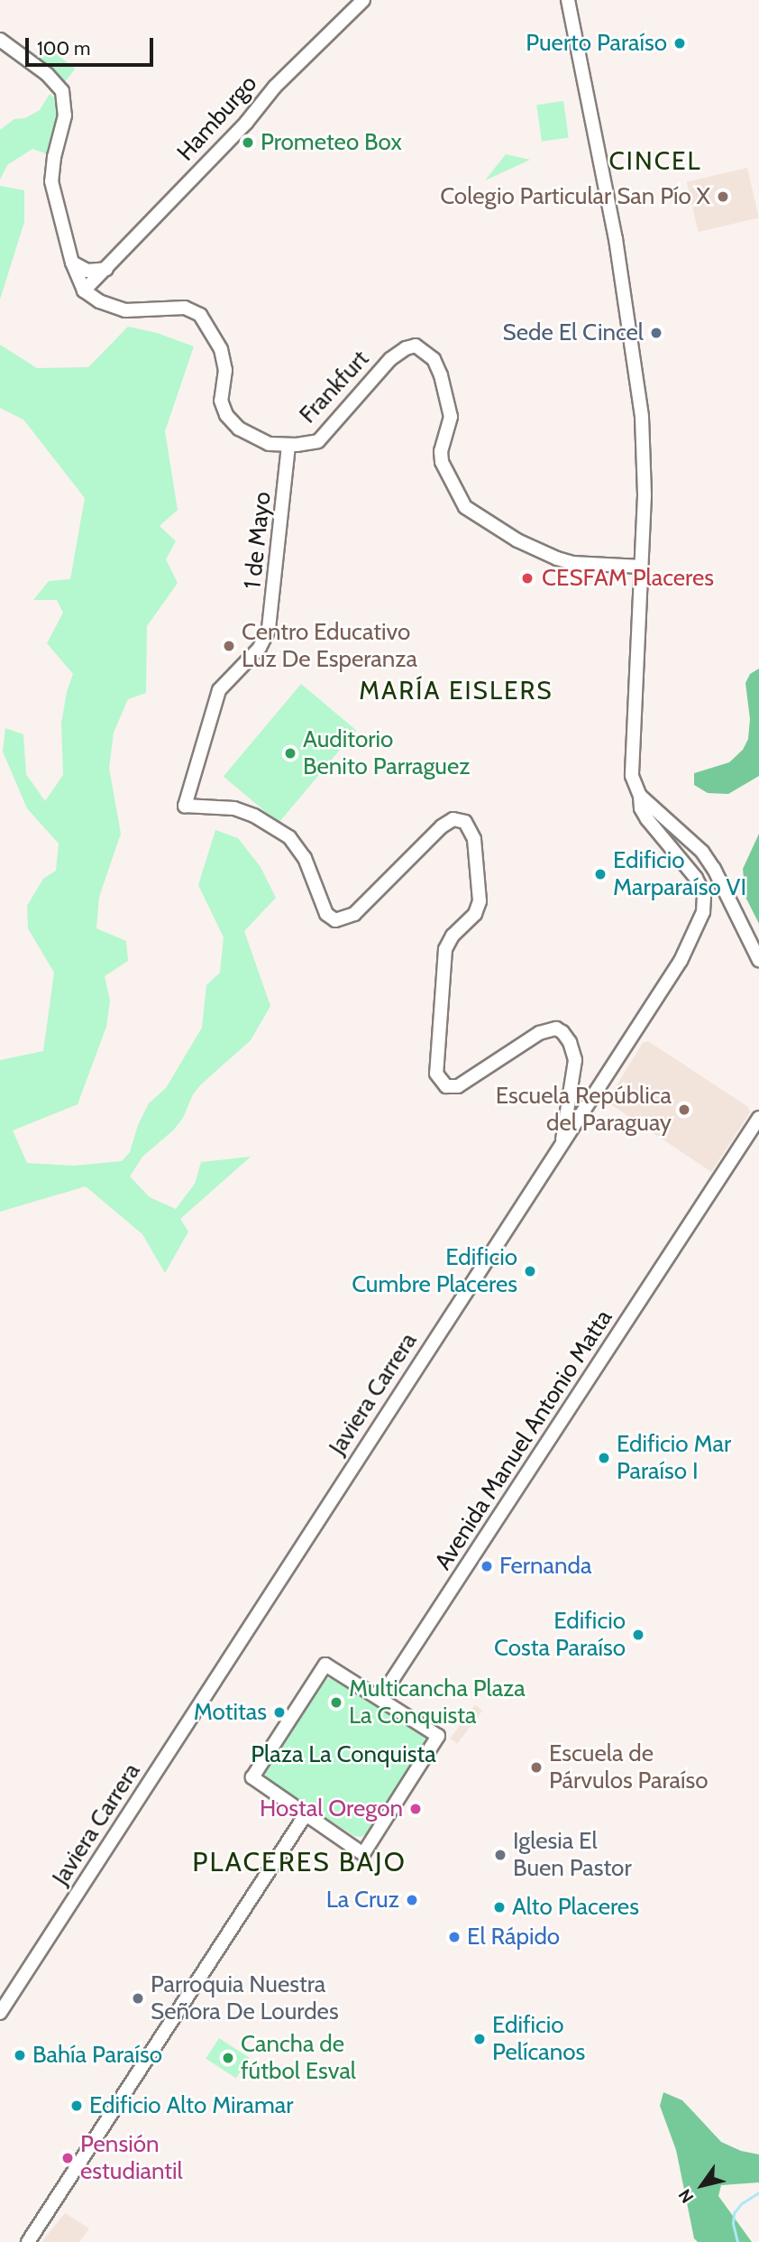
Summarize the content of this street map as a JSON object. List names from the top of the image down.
{
  "streets": {
    "street": [
      "Hamburgo",
      "Frankfurt",
      "1 de Mayo",
      "Javiera Carrera",
      "Avenida Manuel Antonio Matta"
    ]
  },
  "crossings": [
    ["Hamburgo", "Frankfurt"],
    ["Frankfurt", "1 de Mayo"],
    ["1 de Mayo", "Javiera Carrera"]
  ],
  "districts": ["CINCEL", "MARÍA EISLERS", "PLACERES BAJO"],
  "parks": ["Plaza La Conquista"],
  "places": [
    "Puerto Paraíso",
    "Prometeo Box",
    "Colegio Particular San Pío X",
    "Sede El Cincel",
    "CESFAM Placeres",
    "Centro Educativo Luz De Esperanza",
    "Auditorio Benito Parraguez",
    "Edificio Marparaíso VI",
    "Escuela República del Paraguay",
    "Edificio Cumbre Placeres",
    "Edificio Mar Paraíso I",
    "Fernanda",
    "Edificio Costa Paraíso",
    "Multicancha Plaza La Conquista",
    "Motitas",
    "Escuela de Párvulos Paraíso",
    "Hostal Oregon",
    "Iglesia El Buen Pastor",
    "La Cruz",
    "Alto Placeres",
    "El Rápido",
    "Parroquia Nuestra Señora De Lourdes",
    "Edificio Pelícanos",
    "Bahía Paraíso",
    "Cancha de fútbol Esval",
    "Edificio Alto Miramar",
    "Pensión estudiantil"
  ],
  "scale_bar": "100 m",
  "north": "bottom left"
}
